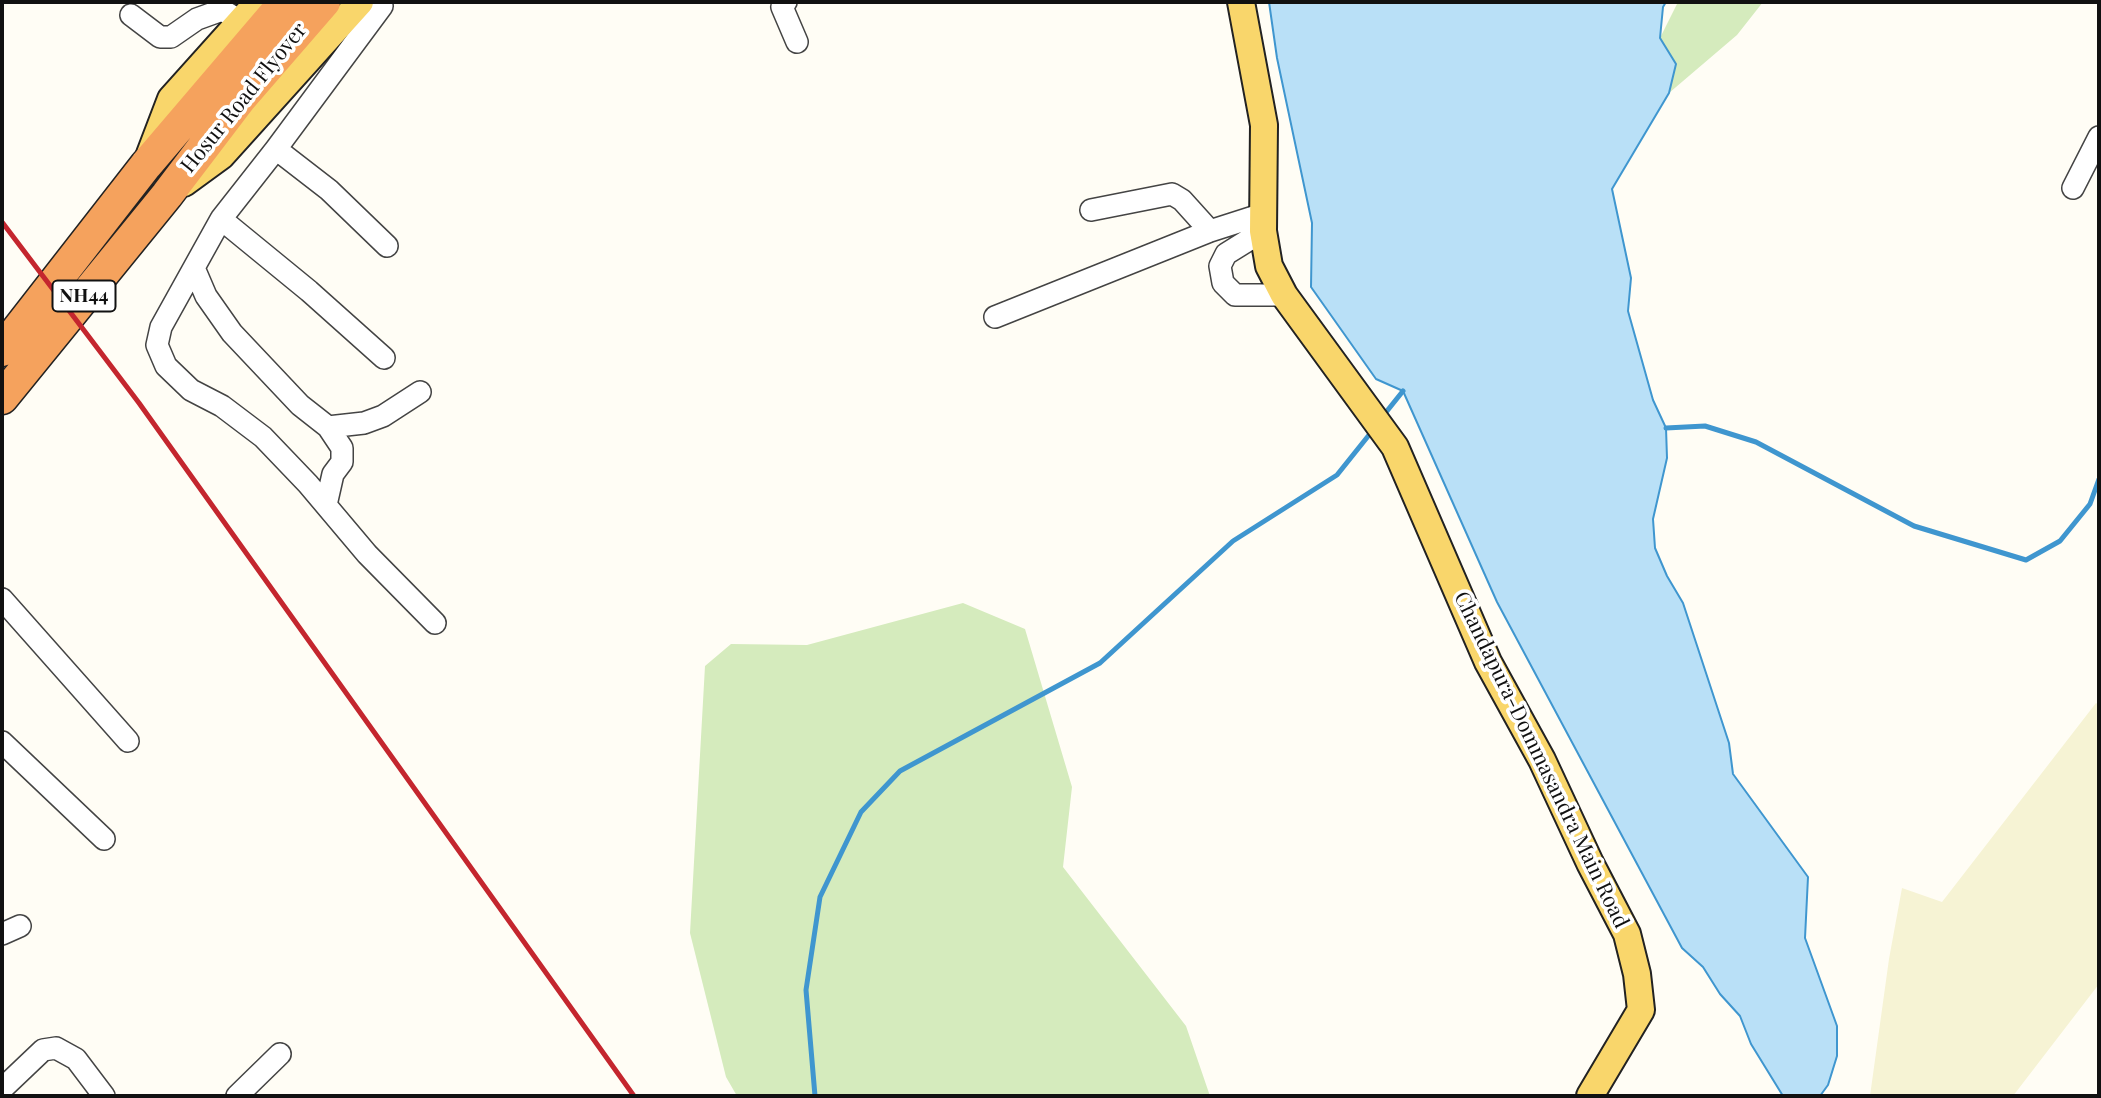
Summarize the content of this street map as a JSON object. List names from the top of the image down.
{
  "streets": {
    "highway": ["Hosur Road Flyover", "NH44"],
    "main road": ["Chandapura-Dommasandra Main Road"]
  },
  "crossings": [
    ["Hosur Road Flyover", "NH44"]
  ]
}
